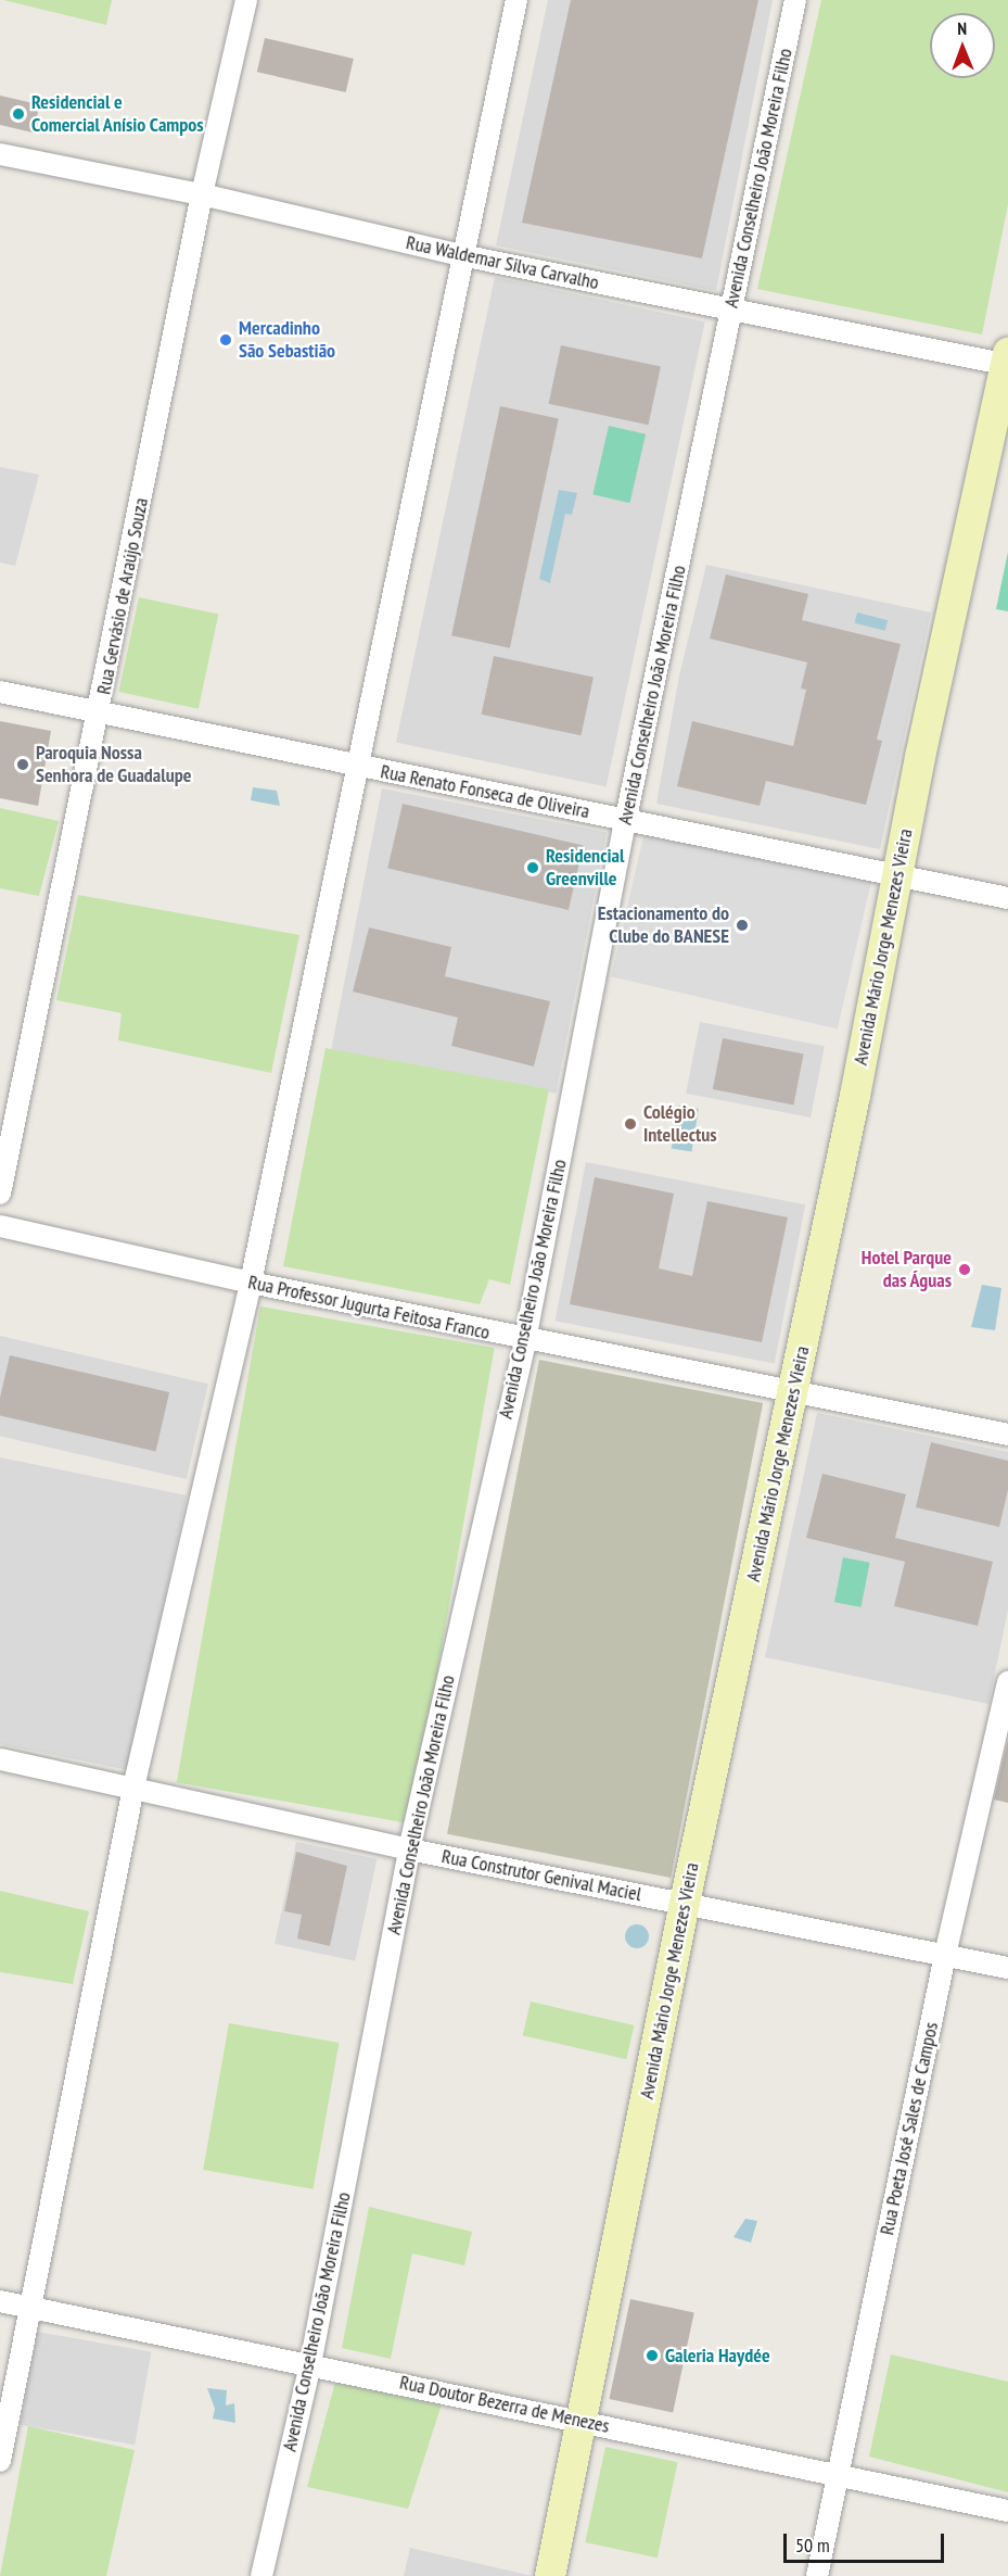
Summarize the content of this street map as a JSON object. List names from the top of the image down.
{
  "streets": {
    "street": [
      "Avenida Conselheiro João Moreira Filho",
      "Rua Waldemar Silva Carvalho",
      "Rua Gervásio de Araújo Souza",
      "Rua Renato Fonseca de Oliveira",
      "Avenida Mário Jorge Menezes Vieira",
      "Rua Professor Jugurta Feitosa Franco",
      "Rua Construtor Genival Maciel",
      "Rua Poeta José Sales de Campos",
      "Rua Doutor Bezerra de Menezes"
    ]
  },
  "crossings": [
    ["Avenida Conselheiro João Moreira Filho", "Rua Waldemar Silva Carvalho"],
    ["Avenida Conselheiro João Moreira Filho", "Rua Renato Fonseca de Oliveira"],
    ["Avenida Conselheiro João Moreira Filho", "Rua Professor Jugurta Feitosa Franco"],
    ["Avenida Conselheiro João Moreira Filho", "Rua Construtor Genival Maciel"],
    ["Avenida Conselheiro João Moreira Filho", "Rua Doutor Bezerra de Menezes"],
    ["Rua Waldemar Silva Carvalho", "Rua Gervásio de Araújo Souza"],
    ["Rua Waldemar Silva Carvalho", "Avenida Mário Jorge Menezes Vieira"],
    ["Rua Gervásio de Araújo Souza", "Rua Renato Fonseca de Oliveira"],
    ["Rua Renato Fonseca de Oliveira", "Avenida Mário Jorge Menezes Vieira"],
    ["Avenida Mário Jorge Menezes Vieira", "Rua Professor Jugurta Feitosa Franco"],
    ["Avenida Mário Jorge Menezes Vieira", "Rua Construtor Genival Maciel"],
    ["Avenida Mário Jorge Menezes Vieira", "Rua Doutor Bezerra de Menezes"],
    ["Rua Construtor Genival Maciel", "Rua Poeta José Sales de Campos"],
    ["Rua Poeta José Sales de Campos", "Rua Doutor Bezerra de Menezes"]
  ],
  "places": [
    "Residencial e Comercial Anísio Campos",
    "Mercadinho São Sebastião",
    "Paroquia Nossa Senhora de Guadalupe",
    "Residencial Greenville",
    "Estacionamento do Clube do BANESE",
    "Colégio Intellectus",
    "Hotel Parque das Águas",
    "Galeria Haydée"
  ],
  "scale_bar": "50 m",
  "north": "top"
}
